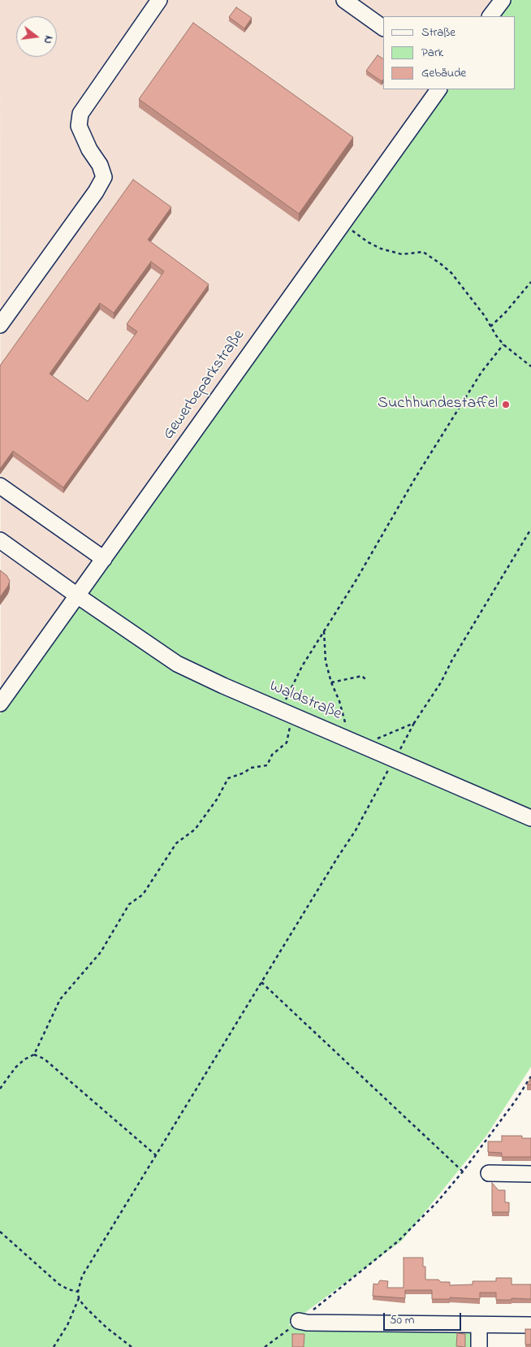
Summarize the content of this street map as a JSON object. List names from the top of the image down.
{
  "streets": {
    "street": ["Gewerbeparkstraße", "Waldstraße"]
  },
  "crossings": [
    ["Gewerbeparkstraße", "Waldstraße"]
  ],
  "places": ["Suchhundestaffel"],
  "legend": ["Straße", "Park", "Gebäude"],
  "scale_bar": "50 m",
  "north": "right"
}
